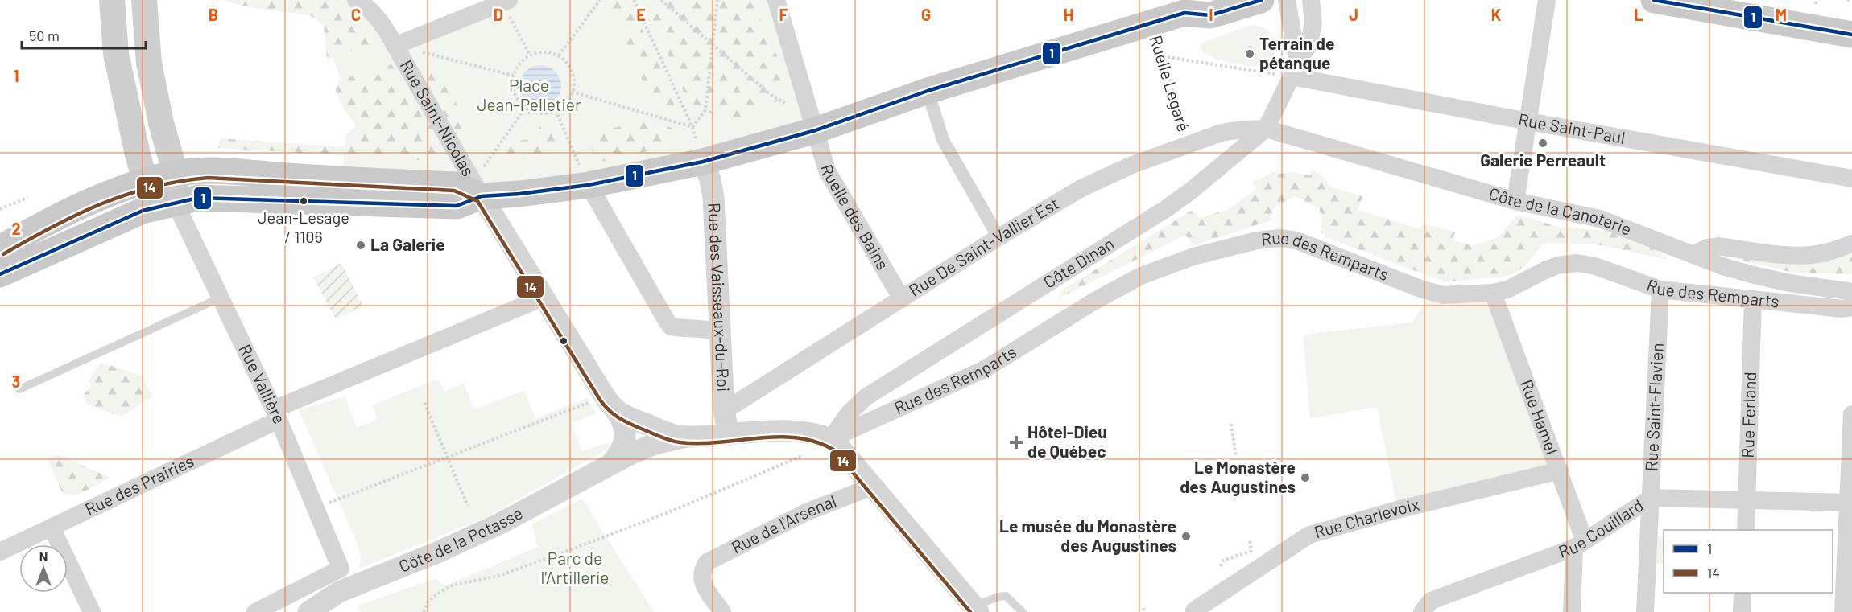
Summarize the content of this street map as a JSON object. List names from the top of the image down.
{
  "streets": {
    "street": [
      "Rue Saint-Nicolas",
      "Rue Saint-Paul",
      "Côte de la Canoterie",
      "Ruelle des Bains",
      "Rue De Saint-Vallier Est",
      "Rue des Remparts",
      "Côte Dinan",
      "Rue des Vaisseaux-du-Roi",
      "Rue Vallière",
      "Rue Saint-Flavien",
      "Rue Ferland",
      "Rue Hamel",
      "Rue des Prairies",
      "Rue Charlevoix",
      "Rue de l'Arsenal",
      "Rue Couillard",
      "Côte de la Potasse"
    ],
    "path": ["Ruelle Legaré"]
  },
  "crossings": [
    ["Ruelle Legaré", "Rue De Saint-Vallier Est"],
    ["Rue Saint-Nicolas", "Rue des Prairies"],
    ["Rue Saint-Paul", "Côte Dinan"],
    ["Côte de la Canoterie", "Rue De Saint-Vallier Est"],
    ["Côte de la Canoterie", "Côte Dinan"],
    ["Ruelle des Bains", "Rue De Saint-Vallier Est"],
    ["Rue De Saint-Vallier Est", "Côte Dinan"],
    ["Rue De Saint-Vallier Est", "Rue des Vaisseaux-du-Roi"],
    ["Rue des Remparts", "Côte Dinan"],
    ["Rue des Remparts", "Rue Saint-Flavien"],
    ["Rue des Remparts", "Rue Ferland"],
    ["Rue des Remparts", "Rue Hamel"],
    ["Rue Vallière", "Rue des Prairies"],
    ["Rue Saint-Flavien", "Rue Couillard"],
    ["Rue Ferland", "Rue Couillard"],
    ["Rue Hamel", "Rue Charlevoix"],
    ["Rue Hamel", "Rue Couillard"]
  ],
  "parks": ["Place Jean-Pelletier", "Parc de l'Artillerie"],
  "places": {
    "other": [
      "Terrain de pétanque",
      "Galerie Perreault",
      "Jean-Lesage / 1106",
      "La Galerie",
      "Le Monastère des Augustines",
      "Le musée du Monastère des Augustines"
    ],
    "health": ["Hôtel-Dieu de Québec"]
  },
  "lines": ["transit line 1", "transit line 14"],
  "legend": ["1", "14"],
  "scale_bar": "50 m",
  "north": "top",
  "grid": {
    "columns": [
      "B",
      "C",
      "D",
      "E",
      "F",
      "G",
      "H",
      "I",
      "J",
      "K",
      "L",
      "M"
    ],
    "rows": ["1", "2", "3"]
  }
}
